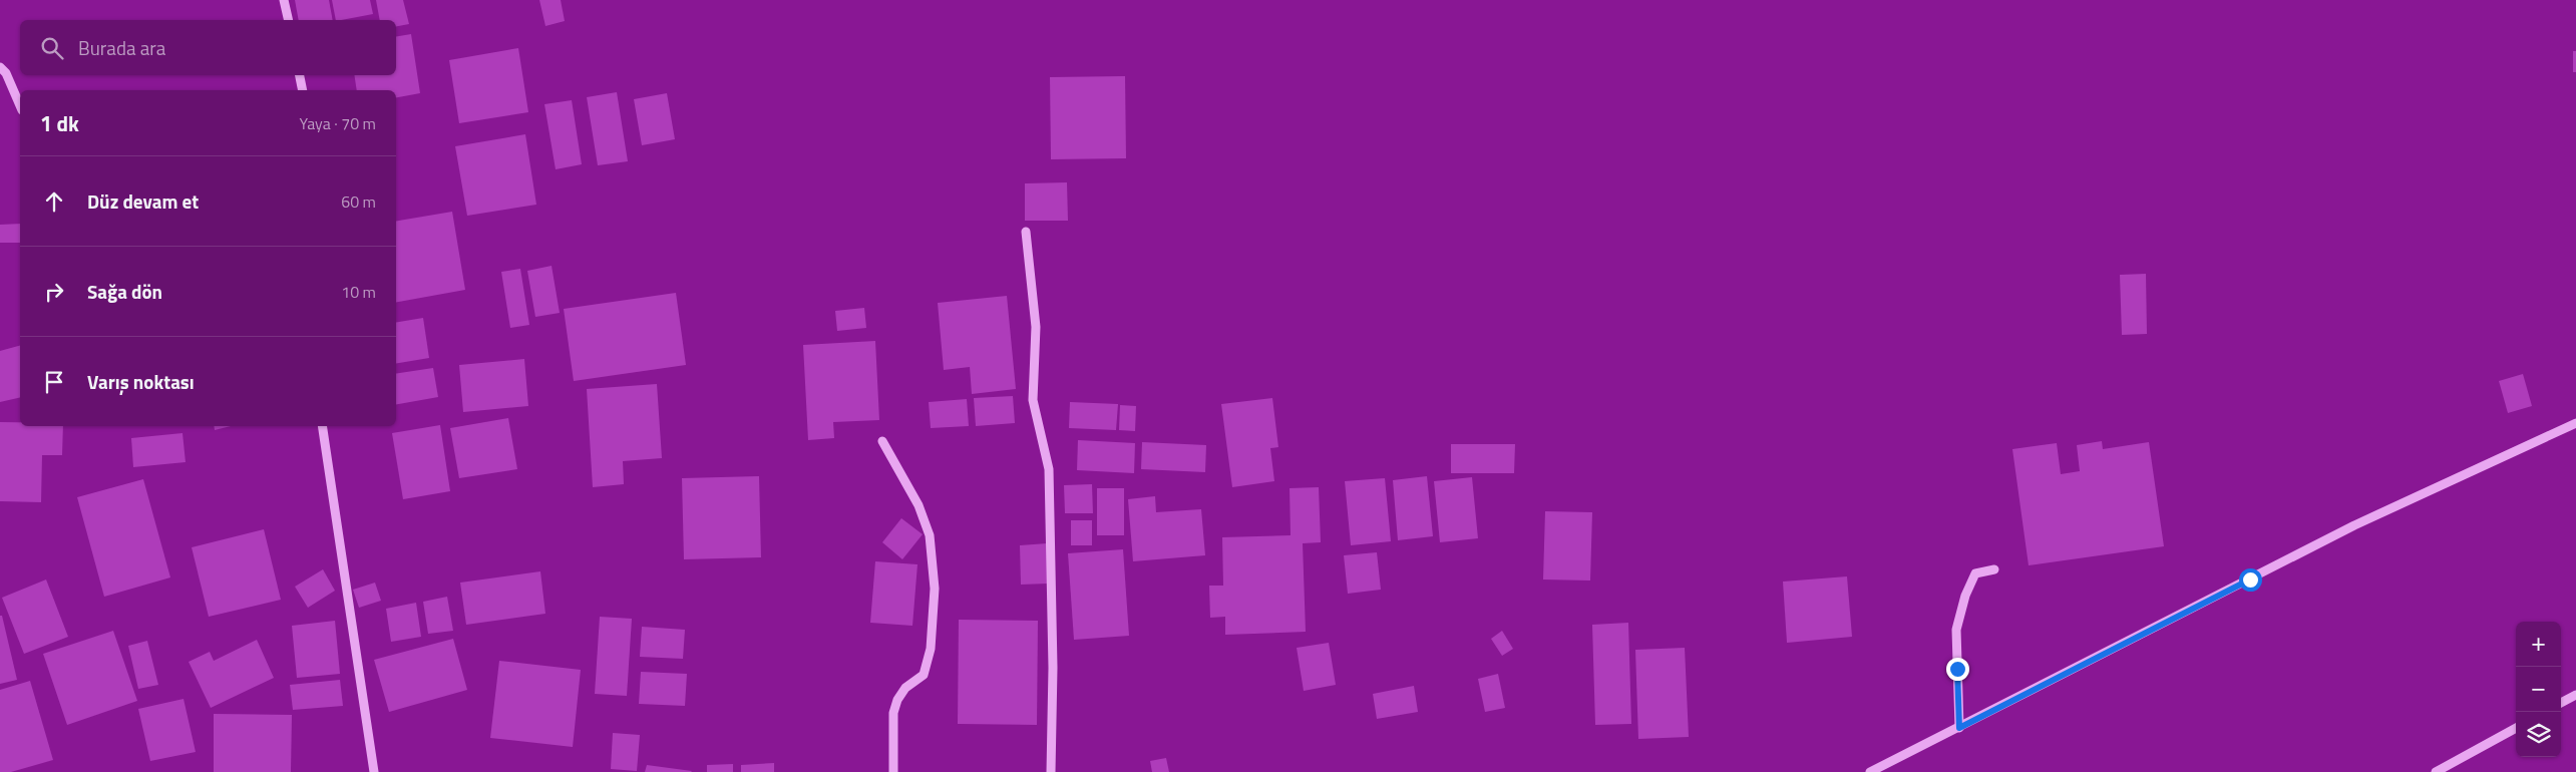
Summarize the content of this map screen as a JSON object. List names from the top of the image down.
{
  "page": {
    "search": "Burada ara",
    "heading": ["1 dk", "Yaya · 70 m"],
    "list": [
      ["Düz devam et", "60 m"],
      ["Sağa dön", "10 m"],
      "Varış noktası"
    ],
    "map_buttons": ["+", "−"]
  }
}
